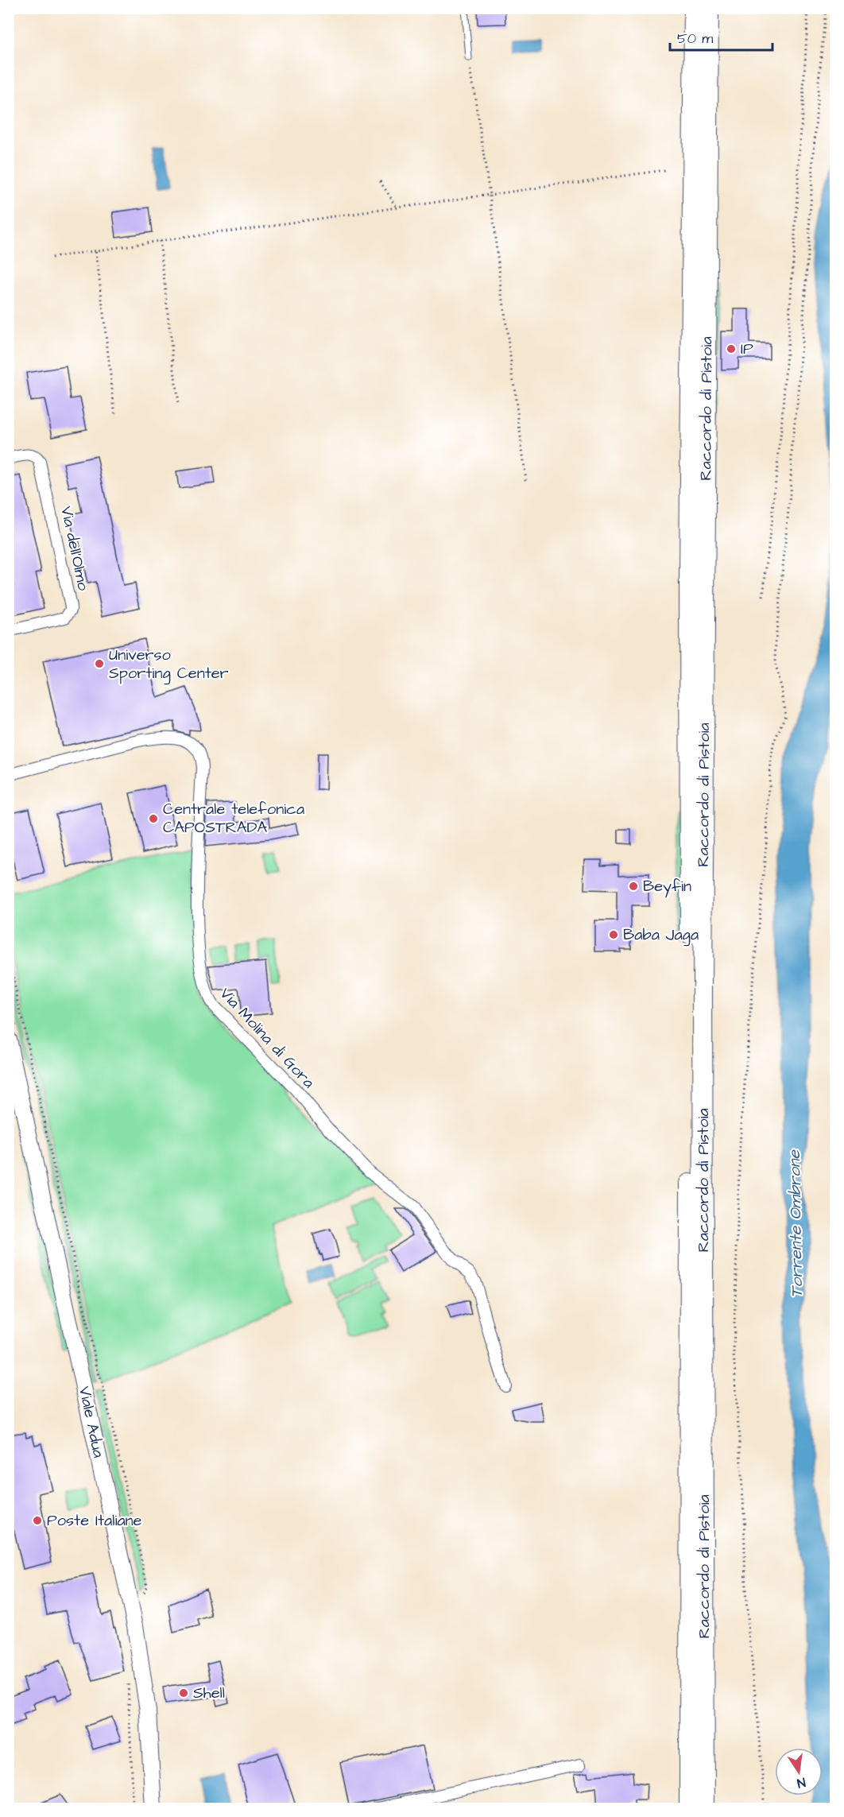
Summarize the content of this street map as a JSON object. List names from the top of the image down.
{
  "streets": {
    "highway": ["Raccordo di Pistoia"],
    "main road": ["Viale Adua"],
    "street": ["Via dell'Olmo", "Via Molina di Gora"]
  },
  "water": ["Torrente Ombrone"],
  "places": [
    "IP",
    "Universo Sporting Center",
    "Centrale telefonica CAPOSTRADA",
    "Beyfin",
    "Baba Jaga",
    "Poste Italiane",
    "Shell"
  ],
  "scale_bar": "50 m",
  "north": "bottom"
}
